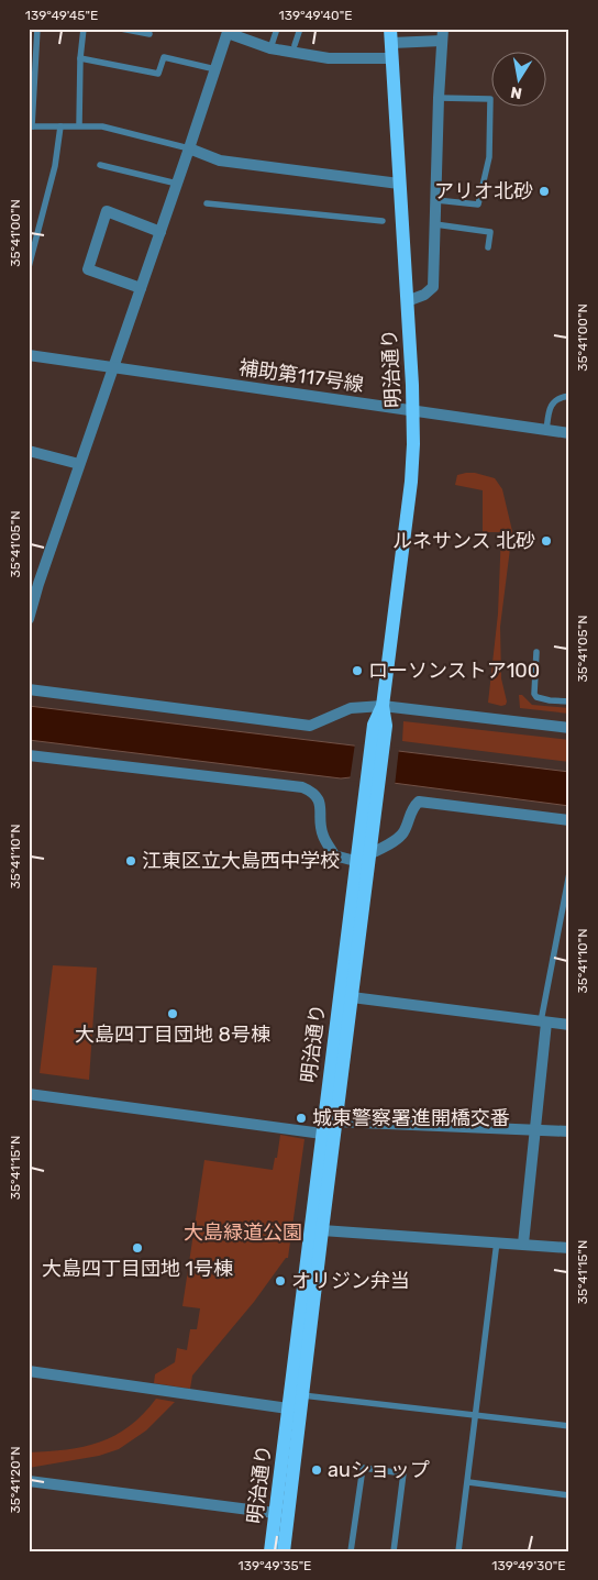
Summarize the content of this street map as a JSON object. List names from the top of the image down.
{
  "streets": {
    "main road": ["明治通り"],
    "street": ["補助第117号線"]
  },
  "crossings": [
    ["明治通り", "補助第117号線"]
  ],
  "parks": ["大島緑道公園"],
  "places": [
    "アリオ北砂",
    "ルネサンス 北砂",
    "ローソンストア100",
    "江東区立大島西中学校",
    "大島四丁目団地 8号棟",
    "城東警察署進開橋交番",
    "大島四丁目団地 1号棟",
    "オリジン弁当",
    "auショップ"
  ],
  "north": "bottom",
  "coordinates": [
    "139°49'45\"E",
    "139°49'40\"E",
    "35°41'00\"N",
    "35°41'05\"N",
    "35°41'10\"N",
    "35°41'15\"N",
    "35°41'20\"N",
    "139°49'35\"E",
    "139°49'30\"E"
  ]
}
